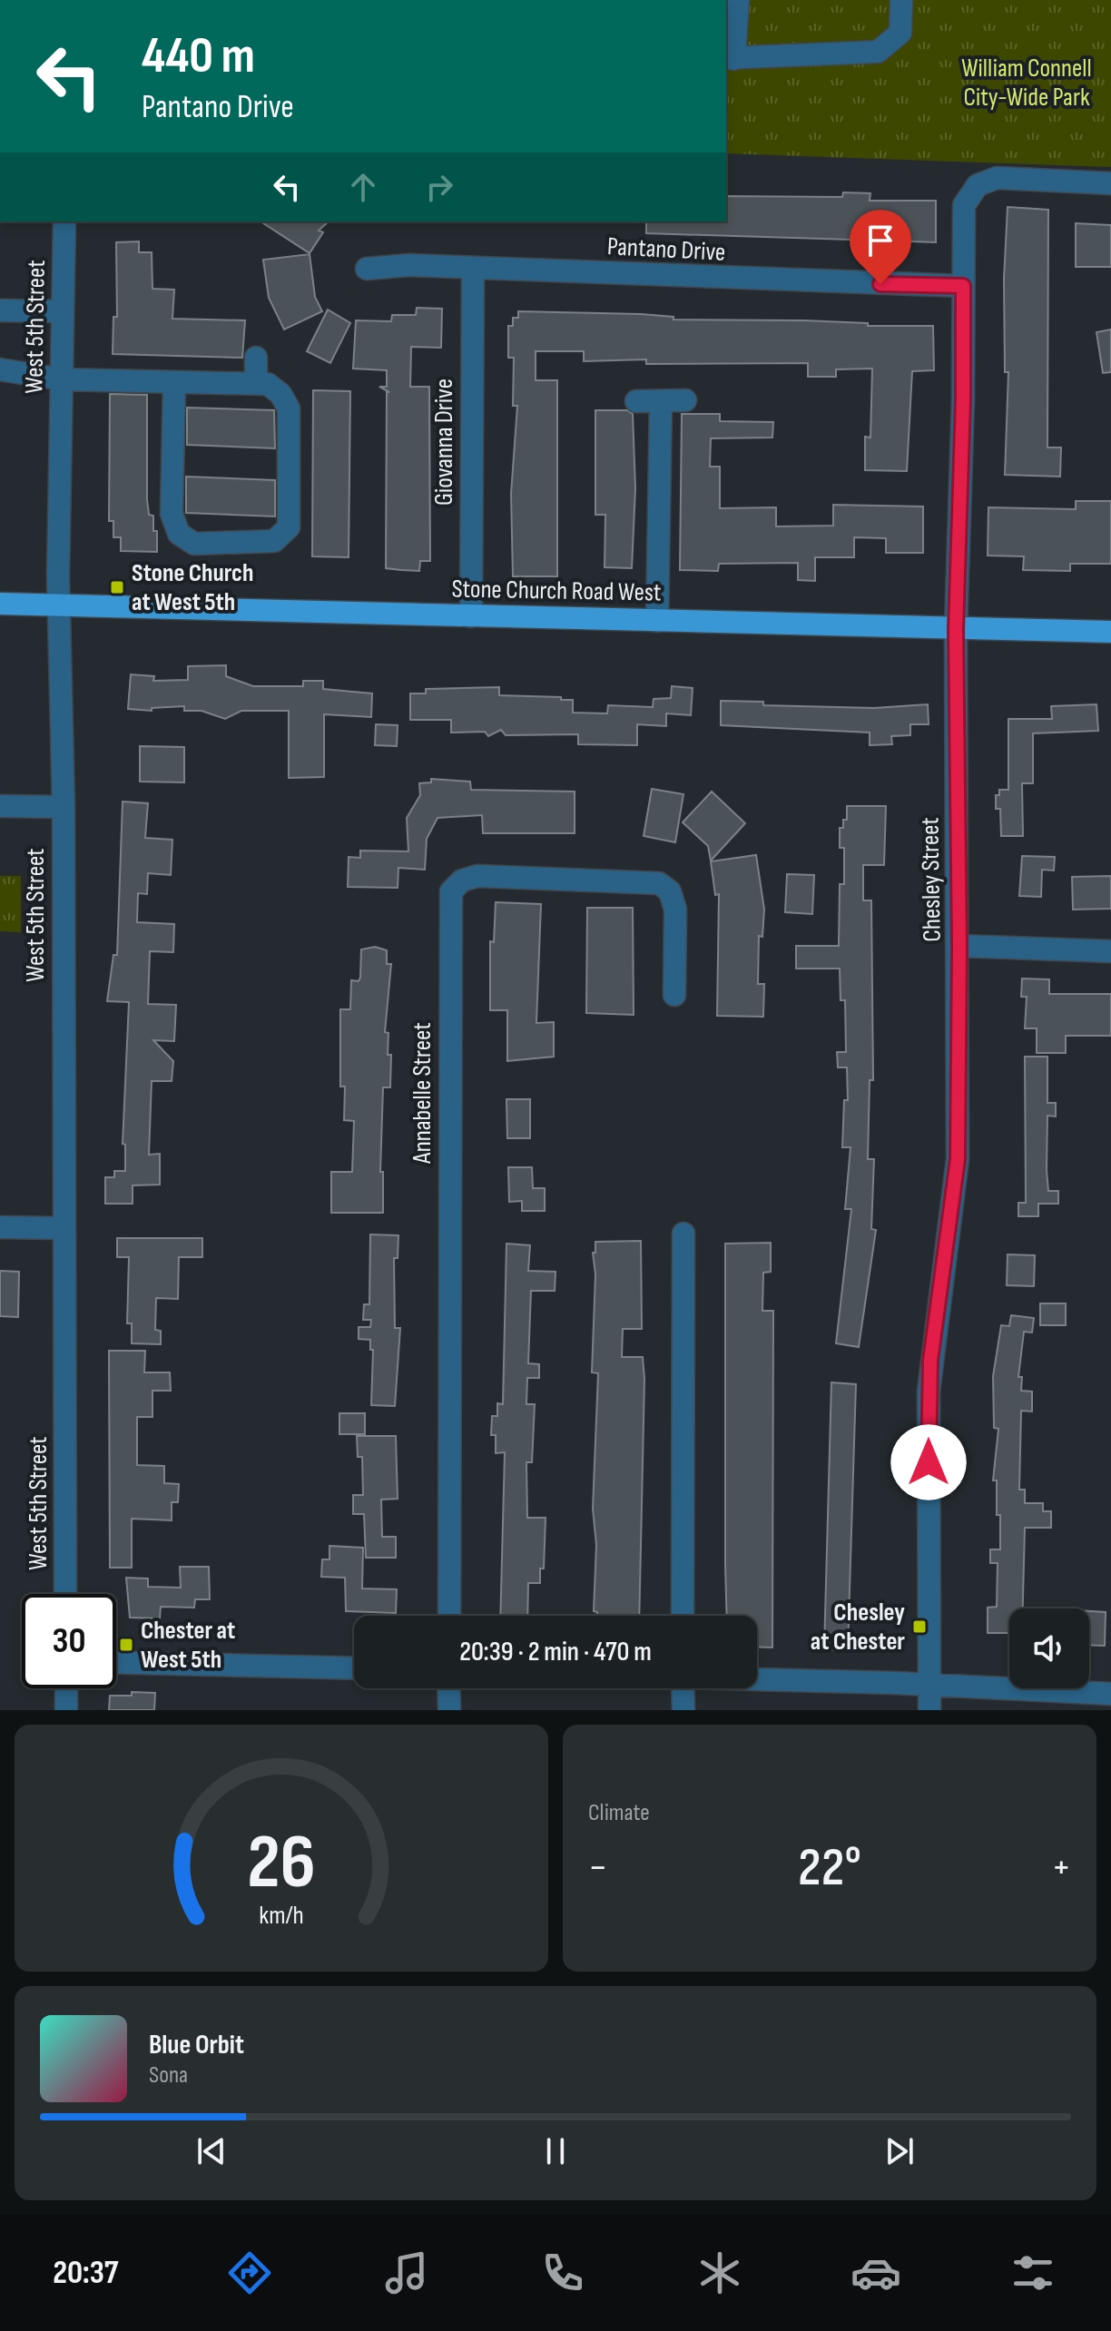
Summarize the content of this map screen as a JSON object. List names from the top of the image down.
{
  "streets": {
    "main road": ["Stone Church Road West"],
    "street": [
      "Pantano Drive",
      "West 5th Street",
      "Giovanna Drive",
      "Chesley Street",
      "Annabelle Street"
    ]
  },
  "crossings": [
    ["Pantano Drive", "Giovanna Drive"],
    ["Pantano Drive", "Chesley Street"],
    ["West 5th Street", "Stone Church Road West"],
    ["Giovanna Drive", "Stone Church Road West"],
    ["Stone Church Road West", "Chesley Street"]
  ],
  "parks": ["William Connell City-Wide Park"],
  "places": {
    "transit": ["Stone Church at West 5th", "Chesley at Chester", "Chester at West 5th"]
  },
  "page": {
    "turn": ["440 m", "Pantano Drive"],
    "limit": "30",
    "trip": "20:39 · 2 min · 470 m",
    "tile": "Climate",
    "heat": ["−", "22°", "+"],
    "song": ["Blue Orbit", "Sona"],
    "tabs": "20:37",
    "gauge": ["26", "km/h"]
  }
}
